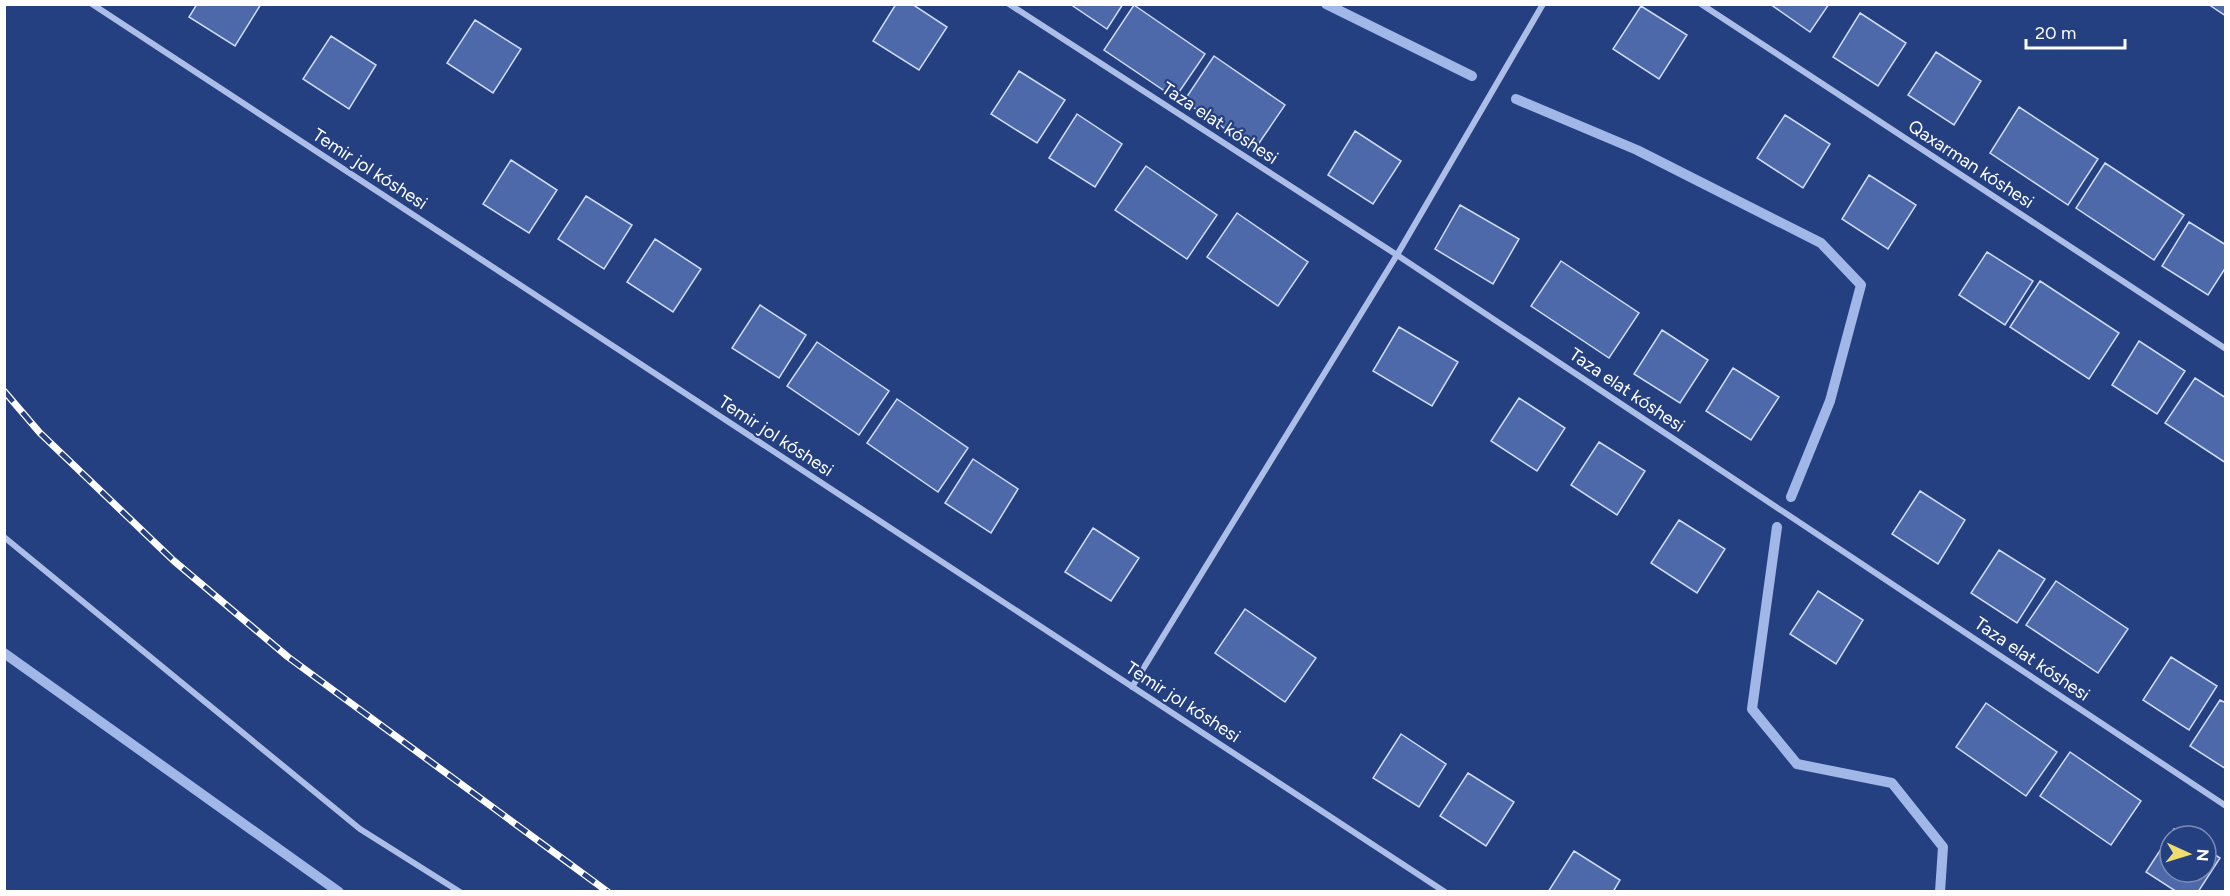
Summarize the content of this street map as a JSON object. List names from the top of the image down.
{
  "streets": {
    "street": ["Taza elat kóshesi", "Qaxarman kóshesi", "Temir jol kóshesi"]
  },
  "scale_bar": "20 m",
  "north": "right"
}
